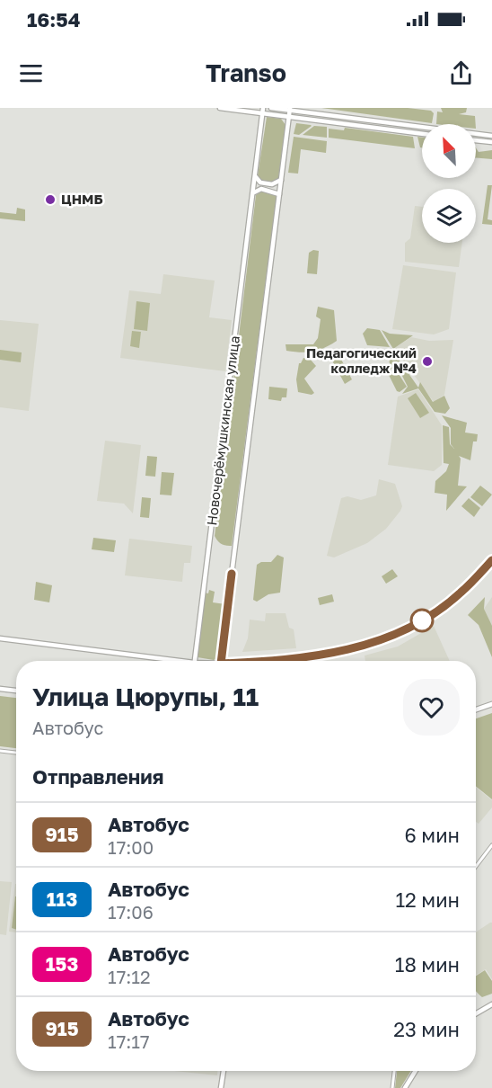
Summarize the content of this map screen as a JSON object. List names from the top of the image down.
{
  "streets": {
    "street": ["Новочерёмушкинская улица"]
  },
  "places": ["ЦНМБ", "Педагогический колледж №4"],
  "lines": ["bus line 915"],
  "north": "top left",
  "page": {
    "status": "16:54",
    "header": "Transo",
    "heading": [
      ["Улица Цюрупы, 11", "Автобус"],
      "Отправления"
    ],
    "list": [
      {
        "mark": "915",
        "name": "Автобус",
        "note": "17:00",
        "value": "6 мин"
      },
      {
        "mark": "113",
        "name": "Автобус",
        "note": "17:06",
        "value": "12 мин"
      },
      {
        "mark": "153",
        "name": "Автобус",
        "note": "17:12",
        "value": "18 мин"
      },
      {
        "mark": "915",
        "name": "Автобус",
        "note": "17:17",
        "value": "23 мин"
      }
    ]
  }
}
